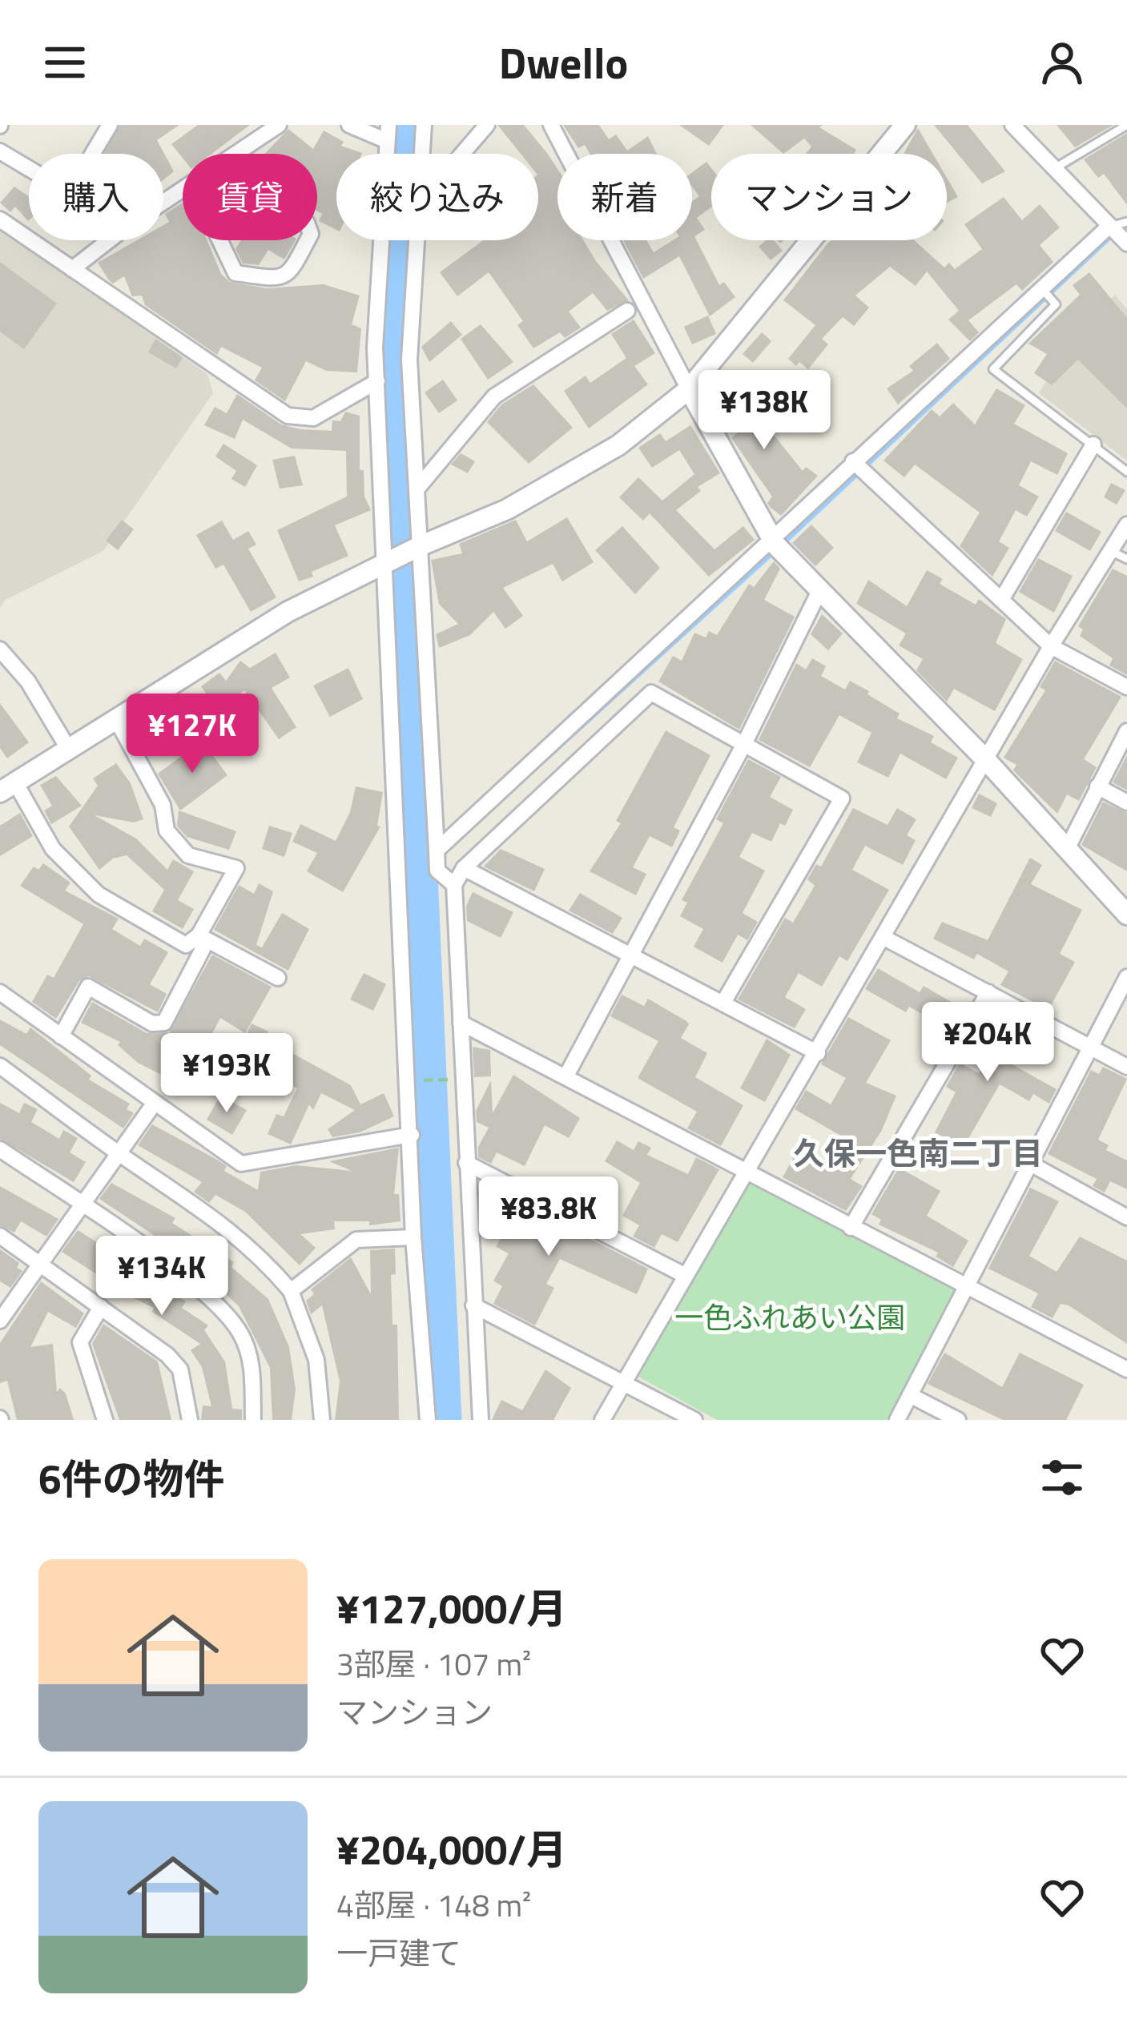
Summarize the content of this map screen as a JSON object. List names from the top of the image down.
{
  "districts": ["久保一色南二丁目"],
  "parks": ["一色ふれあい公園"],
  "page": {
    "header": "Dwello",
    "chip": [
      "購入",
      "賃貸",
      "絞り込み",
      "新着",
      "マンション"
    ],
    "price": [
      "¥138K",
      "¥127K",
      "¥204K",
      "¥193K",
      "¥83.8K",
      "¥134K"
    ],
    "heading": "6件の物件",
    "list": [
      {
        "name": "¥127,000/月",
        "note": "3部屋 · 107 m² · マンション"
      },
      {
        "name": "¥204,000/月",
        "note": "4部屋 · 148 m² · 一戸建て"
      }
    ]
  }
}
